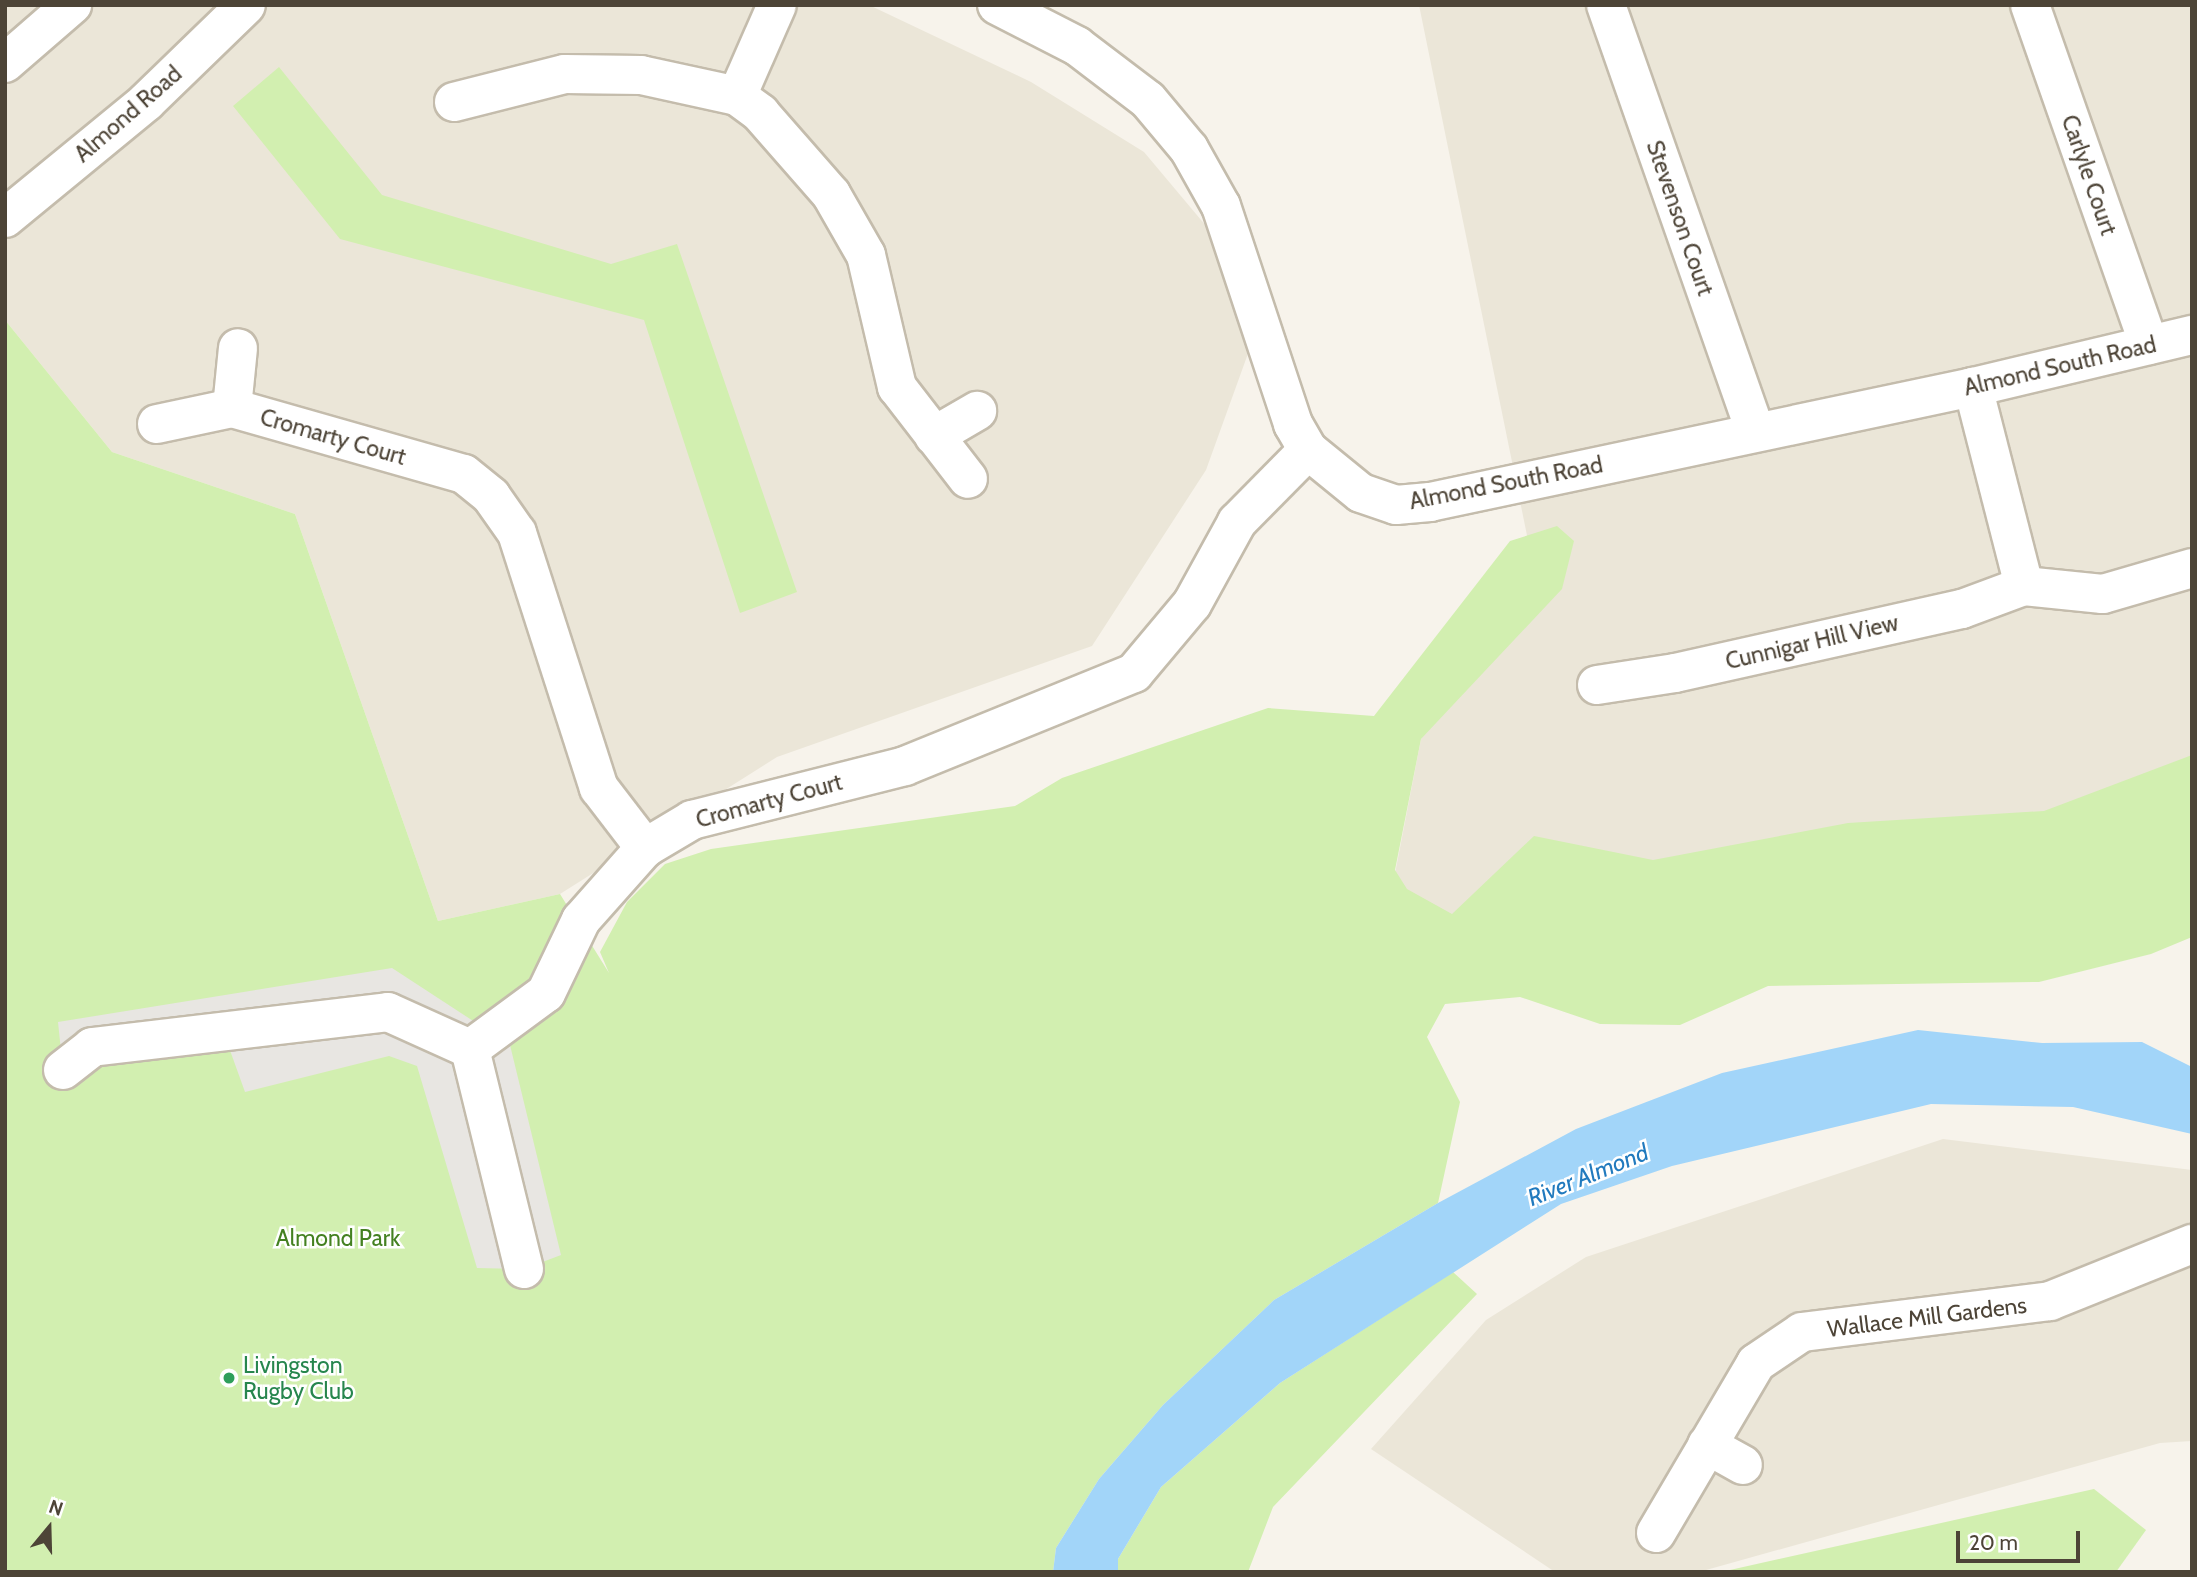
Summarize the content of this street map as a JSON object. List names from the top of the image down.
{
  "streets": {
    "street": [
      "Almond Road",
      "Carlyle Court",
      "Stevenson Court",
      "Almond South Road",
      "Cromarty Court",
      "Cunnigar Hill View",
      "Wallace Mill Gardens"
    ]
  },
  "crossings": [
    ["Carlyle Court", "Almond South Road"],
    ["Stevenson Court", "Almond South Road"],
    ["Almond South Road", "Cromarty Court"]
  ],
  "water": ["River Almond"],
  "parks": ["Almond Park"],
  "places": ["Livingston Rugby Club"],
  "scale_bar": "20 m",
  "north": "top"
}
